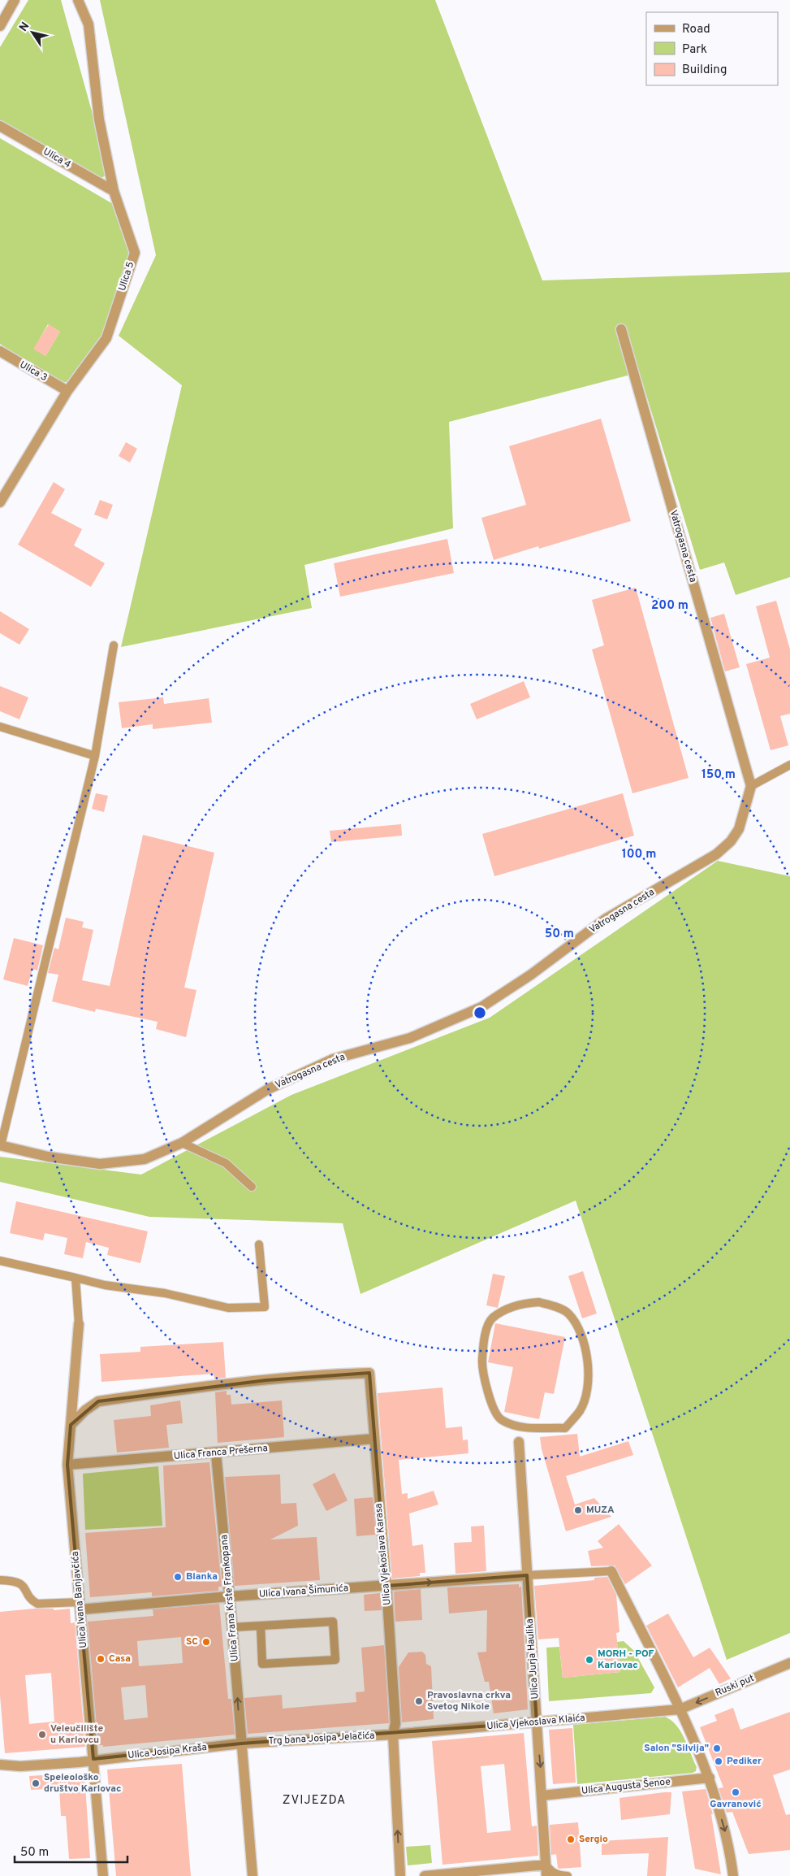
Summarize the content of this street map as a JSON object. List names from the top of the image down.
{
  "streets": {
    "street": [
      "Ulica 4",
      "Ulica 5",
      "Ulica 3",
      "Vatrogasna cesta",
      "Ulica Franca Prešerna",
      "Ulica Vjekoslava Karasa",
      "Ulica Ivana Šimunića",
      "Ulica Frana Krste Frankopana",
      "Ulica Ivana Banjavčića",
      "Ulica Jurja Haulika",
      "Ruski put",
      "Ulica Vjekoslava Klaića",
      "Trg bana Josipa Jelačića",
      "Ulica Josipa Kraša",
      "Ulica Augusta Šenoe"
    ]
  },
  "crossings": [
    ["Ulica 4", "Ulica 5"],
    ["Ulica 5", "Ulica 3"],
    ["Ulica Franca Prešerna", "Ulica Vjekoslava Karasa"],
    ["Ulica Franca Prešerna", "Ulica Frana Krste Frankopana"],
    ["Ulica Franca Prešerna", "Ulica Ivana Banjavčića"],
    ["Ulica Vjekoslava Karasa", "Ulica Ivana Šimunića"],
    ["Ulica Vjekoslava Karasa", "Ulica Ivana Banjavčića"],
    ["Ulica Vjekoslava Karasa", "Ulica Vjekoslava Klaića"],
    ["Ulica Vjekoslava Karasa", "Trg bana Josipa Jelačića"],
    ["Ulica Ivana Šimunića", "Ulica Frana Krste Frankopana"],
    ["Ulica Ivana Šimunića", "Ulica Ivana Banjavčića"],
    ["Ulica Ivana Šimunića", "Ulica Jurja Haulika"],
    ["Ulica Frana Krste Frankopana", "Trg bana Josipa Jelačića"],
    ["Ulica Frana Krste Frankopana", "Ulica Josipa Kraša"],
    ["Ulica Ivana Banjavčića", "Ulica Josipa Kraša"],
    ["Ulica Jurja Haulika", "Ulica Vjekoslava Klaića"],
    ["Ulica Jurja Haulika", "Ulica Augusta Šenoe"],
    ["Ruski put", "Ulica Vjekoslava Klaića"],
    ["Ulica Vjekoslava Klaića", "Trg bana Josipa Jelačića"],
    ["Trg bana Josipa Jelačića", "Ulica Josipa Kraša"]
  ],
  "one_way": ["Ulica Frana Krste Frankopana", "Ruski put"],
  "districts": ["ZVIJEZDA"],
  "places": [
    "MUZA",
    "Blanka",
    "SC",
    "Casa",
    "MORH - POF Karlovac",
    "Pravoslavna crkva Svetog Nikole",
    "Veleučilište u Karlovcu",
    "Salon \"Silvija\"",
    "Pediker",
    "Speleološko društvo Karlovac",
    "Gavranović",
    "Sergio"
  ],
  "legend": ["Road", "Park", "Building"],
  "scale_bar": "50 m",
  "north": "top left",
  "rings": [
    "200 m",
    "150 m",
    "100 m",
    "50 m"
  ]
}
